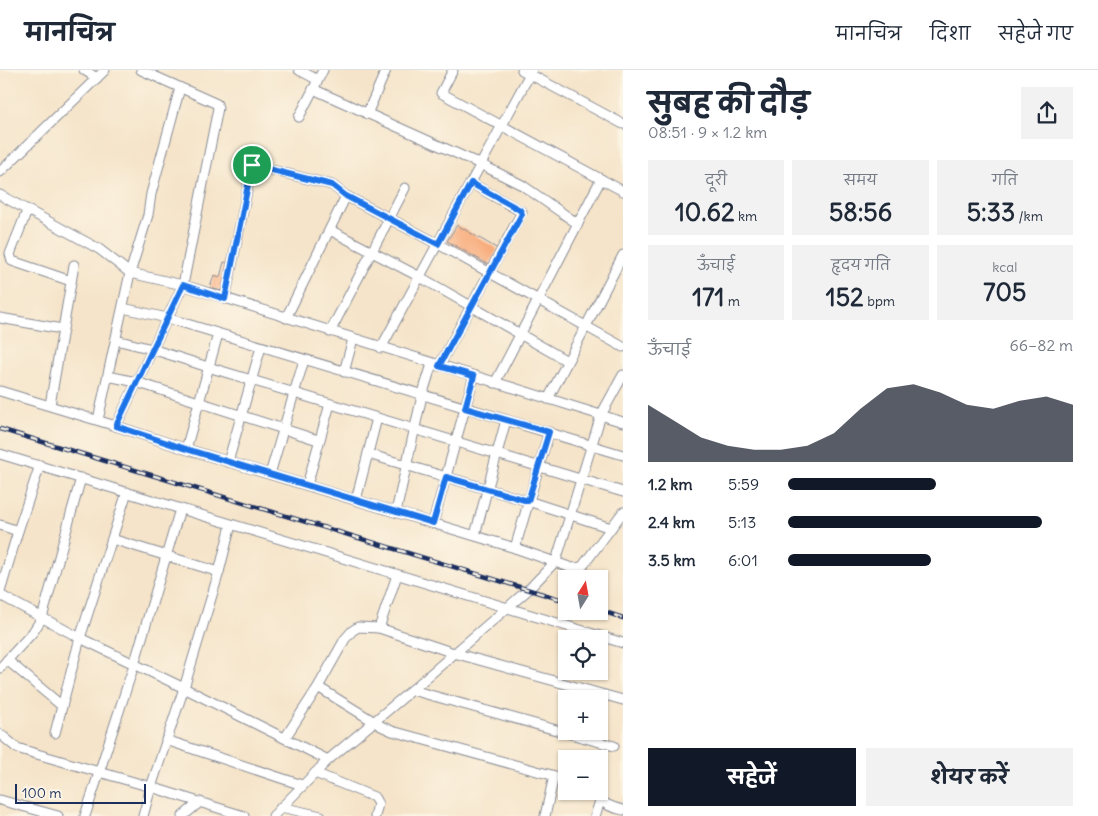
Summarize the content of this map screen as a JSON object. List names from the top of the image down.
{
  "scale_bar": "100 m",
  "north": "top",
  "page": {
    "header": "मानचित्र",
    "nav": ["मानचित्र", "दिशा", "सहेजे गए"],
    "heading": ["सुबह की दौड़", "08:51 · 9 × 1.2 km"],
    "stats": [
      ["दूरी", "10.62 km"],
      ["समय", "58:56"],
      ["गति", "5:33 /km"],
      ["ऊँचाई", "171 m"],
      ["हृदय गति", "152 bpm"],
      ["kcal", "705"]
    ],
    "chart": ["ऊँचाई", "66–82 m"],
    "list": [
      {
        "name": "1.2 km",
        "note": "5:59"
      },
      {
        "name": "2.4 km",
        "note": "5:13"
      },
      {
        "name": "3.5 km",
        "note": "6:01"
      }
    ],
    "map_buttons": ["+", "−"],
    "buttons": ["सहेजें", "शेयर करें"],
    "scale": "100 m"
  }
}
